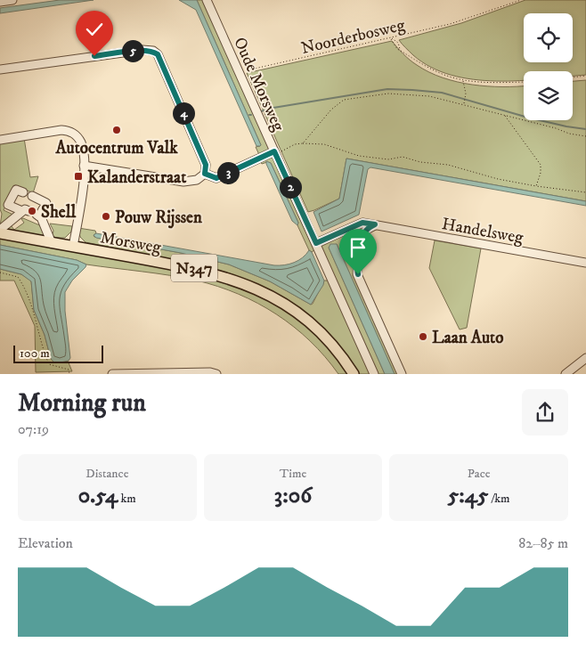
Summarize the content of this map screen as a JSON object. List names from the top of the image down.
{
  "streets": {
    "main road": ["Morsweg", "N347"],
    "street": ["Oude Morsweg", "Handelsweg"],
    "path": ["Noorderbosweg"]
  },
  "crossings": [
    ["Noorderbosweg", "Oude Morsweg"],
    ["Oude Morsweg", "Handelsweg"]
  ],
  "places": {
    "other": [
      "Autocentrum Valk",
      "Shell",
      "Pouw Rijssen",
      "Laan Auto"
    ],
    "transit": ["Kalanderstraat"]
  },
  "scale_bar": "100 m",
  "page": {
    "pins": [
      "5",
      "4",
      "3",
      "2"
    ],
    "scale": "100 m",
    "heading": ["Morning run", "07:19"],
    "stats": [
      ["Distance", "0.54 km"],
      ["Time", "3:06"],
      ["Pace", "5:45 /km"]
    ],
    "chart": ["Elevation", "82–85 m"]
  }
}
